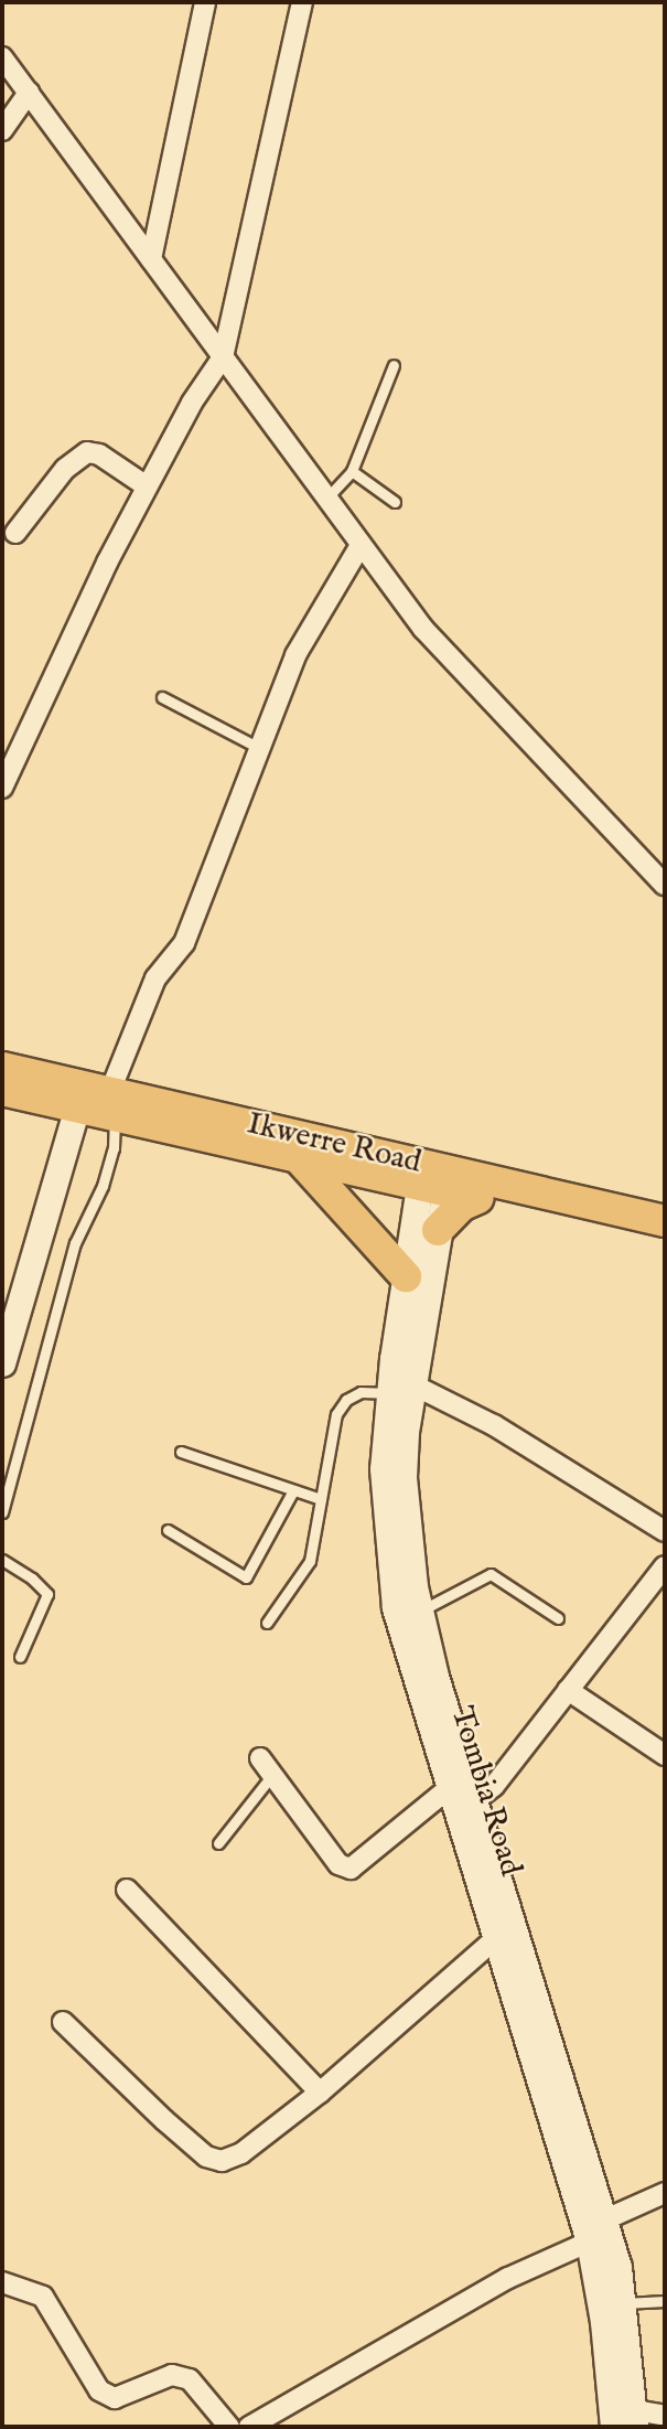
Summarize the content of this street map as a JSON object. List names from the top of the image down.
{
  "streets": {
    "main road": ["Ikwerre Road", "Tombia Road"]
  },
  "crossings": [
    ["Ikwerre Road", "Tombia Road"]
  ]
}
